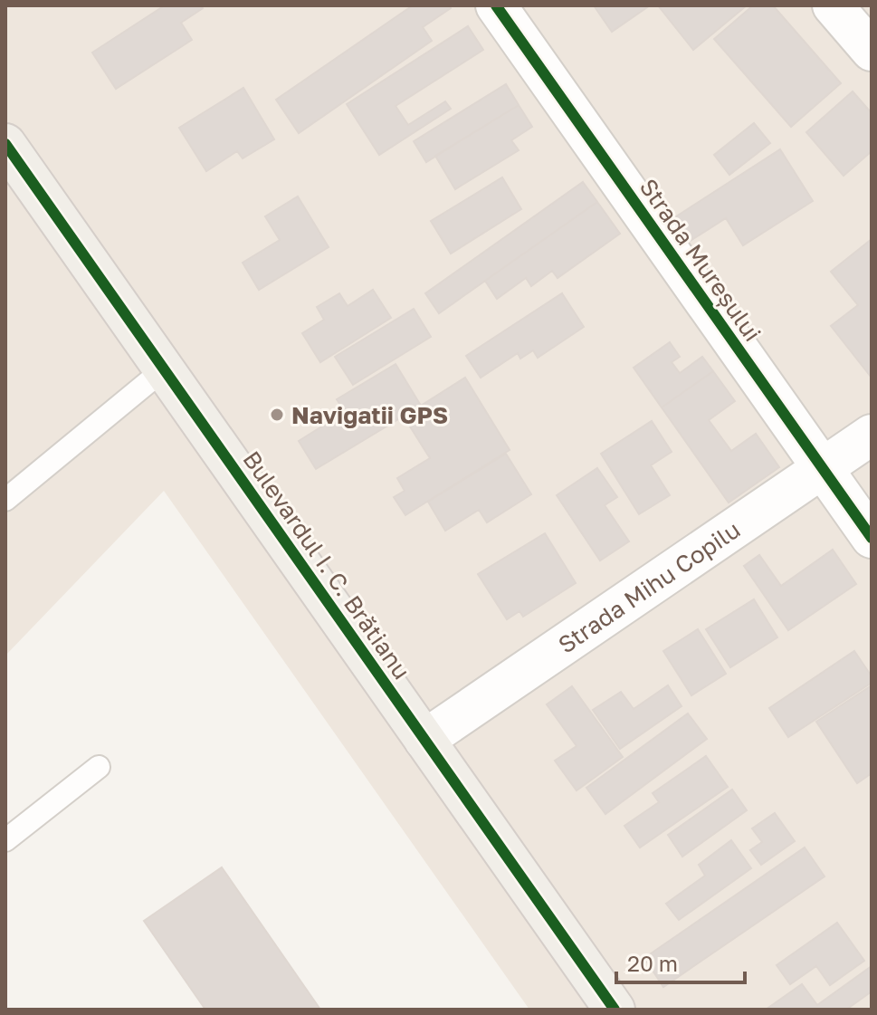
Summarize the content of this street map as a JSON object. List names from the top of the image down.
{
  "streets": {
    "main road": ["Bulevardul I. C. Brătianu"],
    "street": ["Strada Mureșului", "Strada Mihu Copilu"]
  },
  "crossings": [
    ["Strada Mureșului", "Strada Mihu Copilu"],
    ["Bulevardul I. C. Brătianu", "Strada Mihu Copilu"]
  ],
  "places": ["Navigatii GPS"],
  "scale_bar": "20 m"
}
